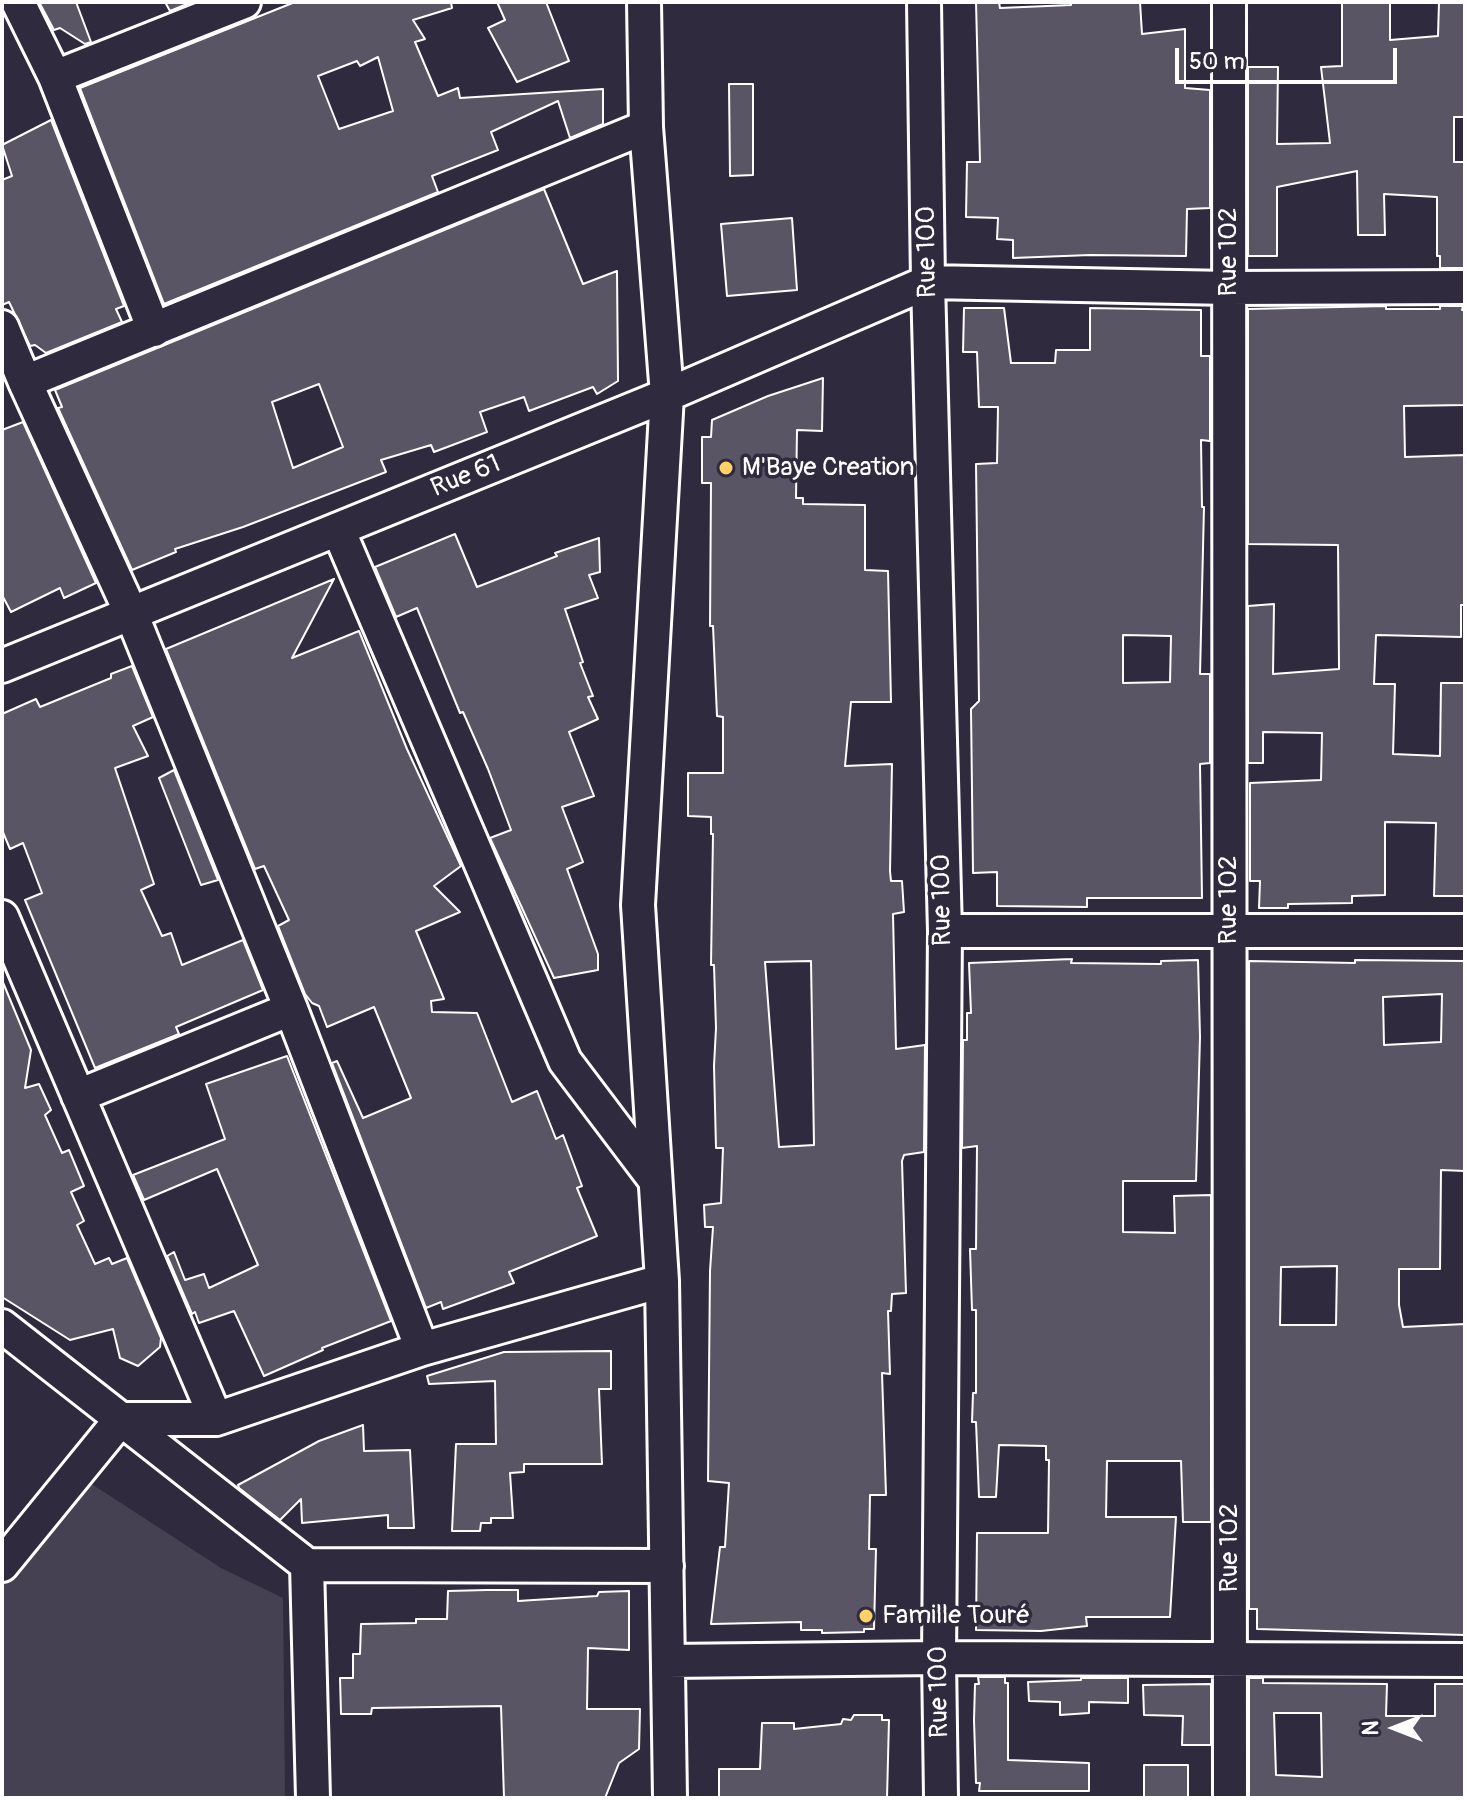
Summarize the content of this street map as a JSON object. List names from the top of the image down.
{
  "streets": {
    "street": ["Rue 100", "Rue 102", "Rue 61"]
  },
  "crossings": [
    ["Rue 100", "Rue 61"]
  ],
  "places": ["M'Baye Creation", "Famille Touré"],
  "scale_bar": "50 m",
  "north": "left"
}
